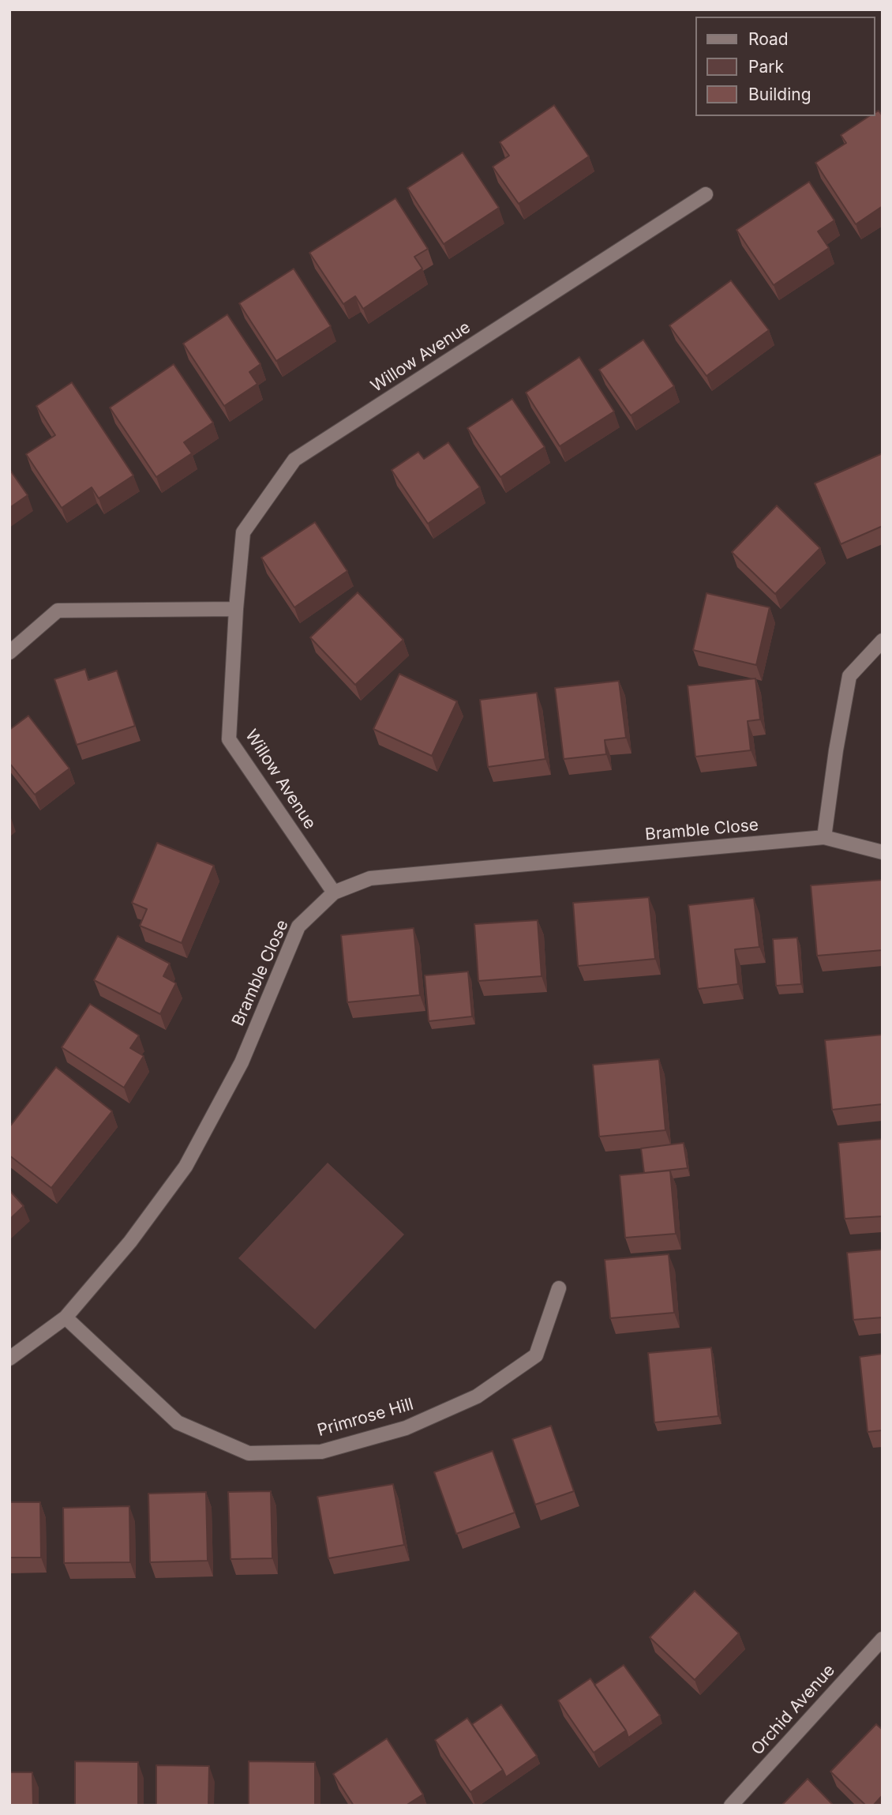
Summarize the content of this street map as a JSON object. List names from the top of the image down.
{
  "streets": {
    "street": [
      "Willow Avenue",
      "Bramble Close",
      "Primrose Hill",
      "Orchid Avenue"
    ]
  },
  "crossings": [
    ["Willow Avenue", "Bramble Close"],
    ["Bramble Close", "Primrose Hill"]
  ],
  "legend": ["Road", "Park", "Building"]
}
